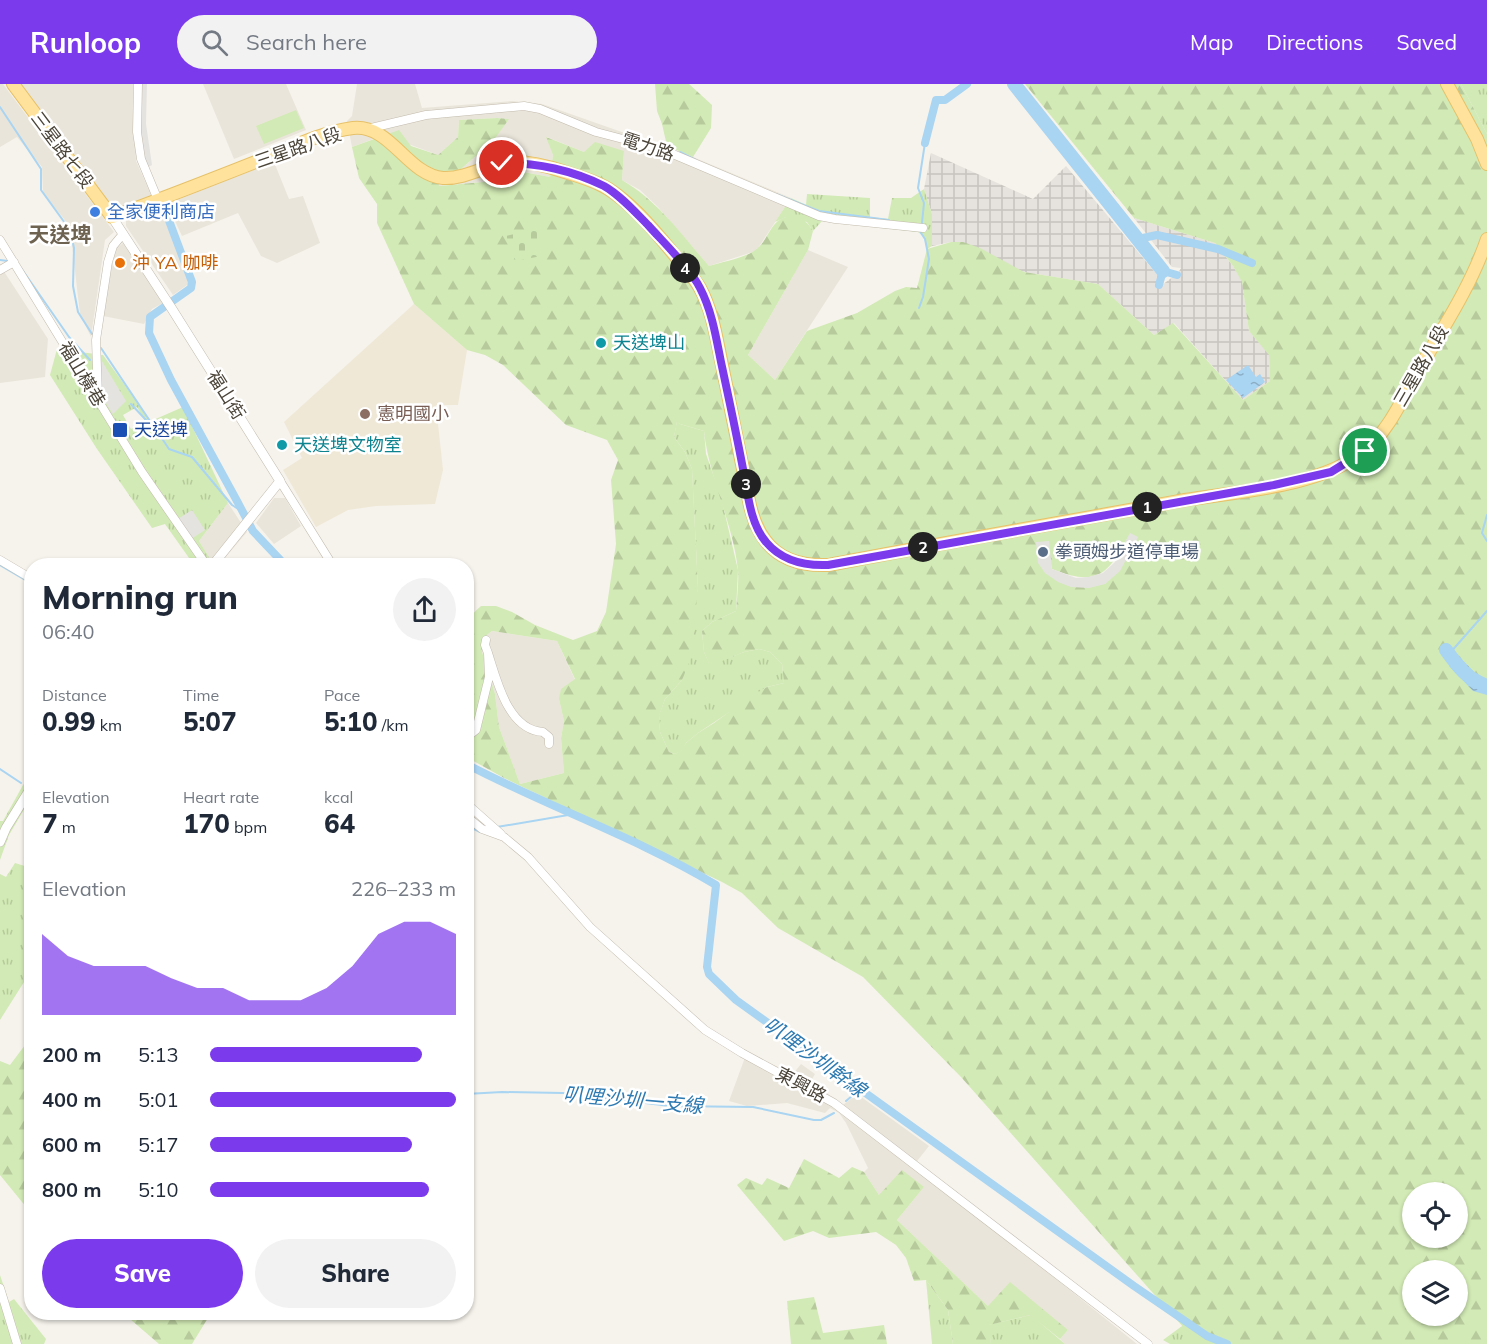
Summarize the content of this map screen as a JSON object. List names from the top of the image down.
{
  "streets": {
    "main road": ["三星路八段", "三星路七段"],
    "street": [
      "電力路",
      "福山橫巷",
      "福山街",
      "東興路"
    ]
  },
  "crossings": [
    ["電力路", "三星路八段"],
    ["三星路八段", "三星路七段"],
    ["三星路八段", "福山街"],
    ["三星路七段", "福山街"]
  ],
  "districts": ["天送埤"],
  "water": ["叭哩沙圳幹線", "叭哩沙圳一支線"],
  "places": {
    "other": [
      "全家便利商店",
      "沖 YA 咖啡",
      "天送埤山",
      "憲明國小",
      "天送埤文物室",
      "拳頭姆步道停車場"
    ],
    "transit": ["天送埤"]
  },
  "page": {
    "header": "Runloop",
    "search": "Search here",
    "nav": ["Map", "Directions", "Saved"],
    "pins": [
      "4",
      "3",
      "1",
      "2"
    ],
    "heading": ["Morning run", "06:40"],
    "stats": [
      ["Distance", "0.99 km"],
      ["Time", "5:07"],
      ["Pace", "5:10 /km"],
      ["Elevation", "7 m"],
      ["Heart rate", "170 bpm"],
      ["kcal", "64"]
    ],
    "chart": ["Elevation", "226–233 m"],
    "list": [
      {
        "name": "200 m",
        "note": "5:13"
      },
      {
        "name": "400 m",
        "note": "5:01"
      },
      {
        "name": "600 m",
        "note": "5:17"
      },
      {
        "name": "800 m",
        "note": "5:10"
      }
    ],
    "buttons": ["Save", "Share"]
  }
}
